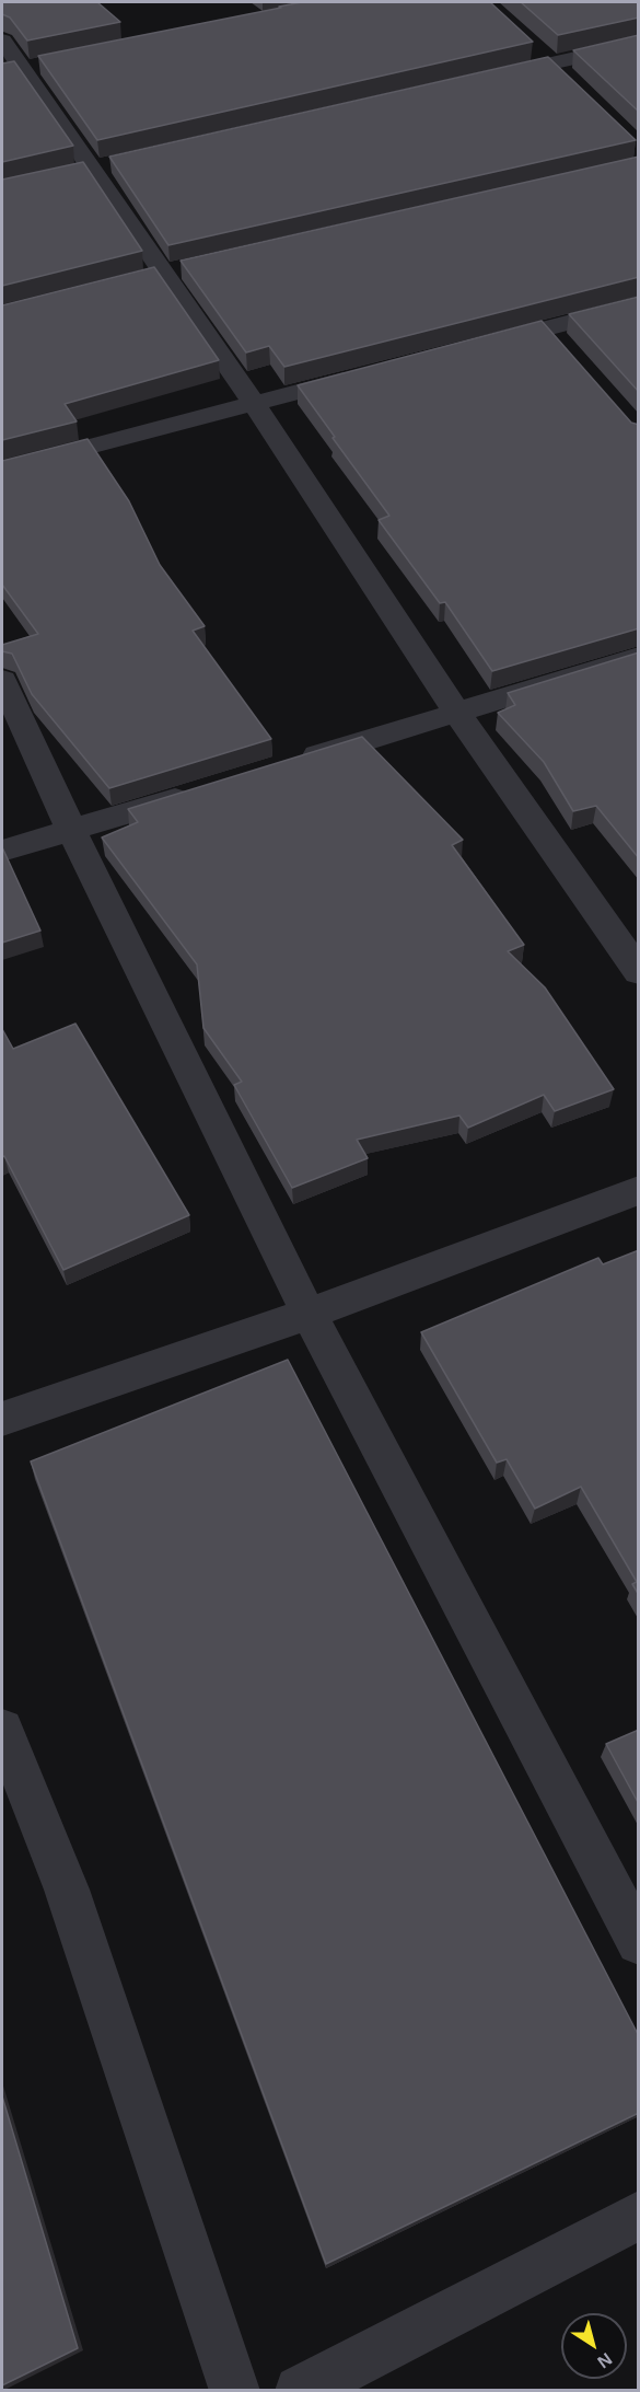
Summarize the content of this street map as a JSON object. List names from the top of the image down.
{
  "north": "bottom right"
}
